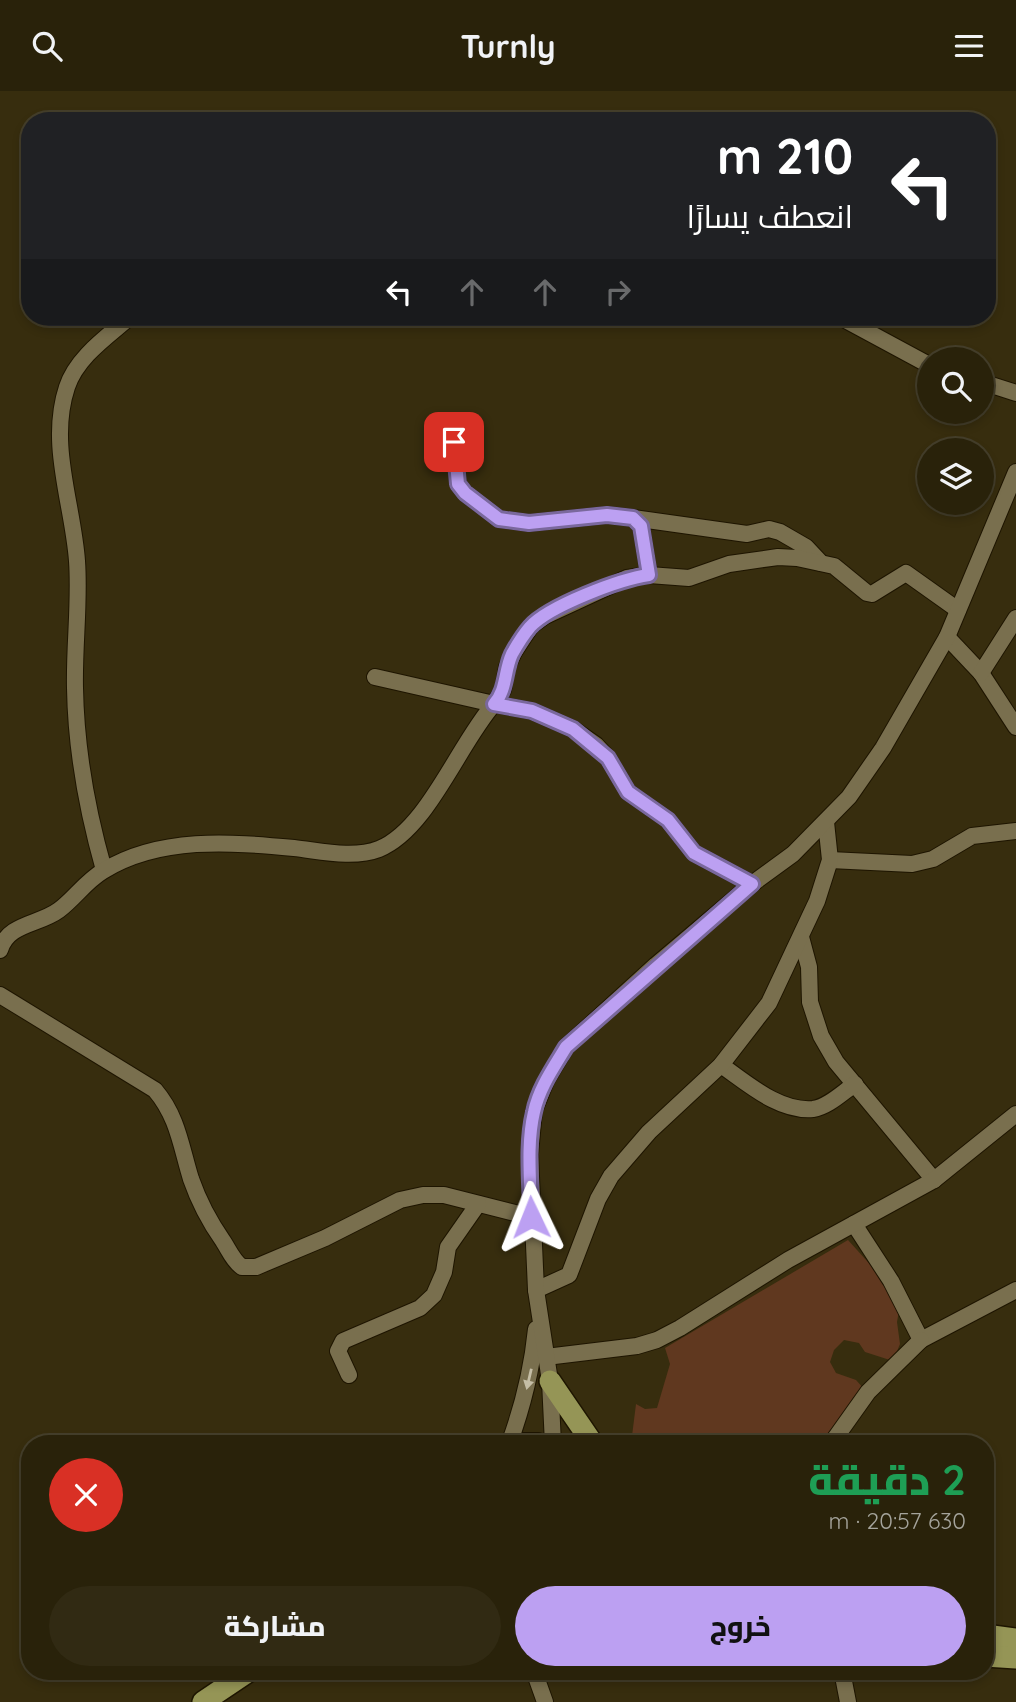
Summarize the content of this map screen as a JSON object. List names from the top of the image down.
{
  "page": {
    "header": "Turnly",
    "turn": ["210 m", "انعطف يسارًا"],
    "heading": ["2 دقيقة", "630 m · 20:57"],
    "buttons": ["خروج", "مشاركة"]
  }
}
